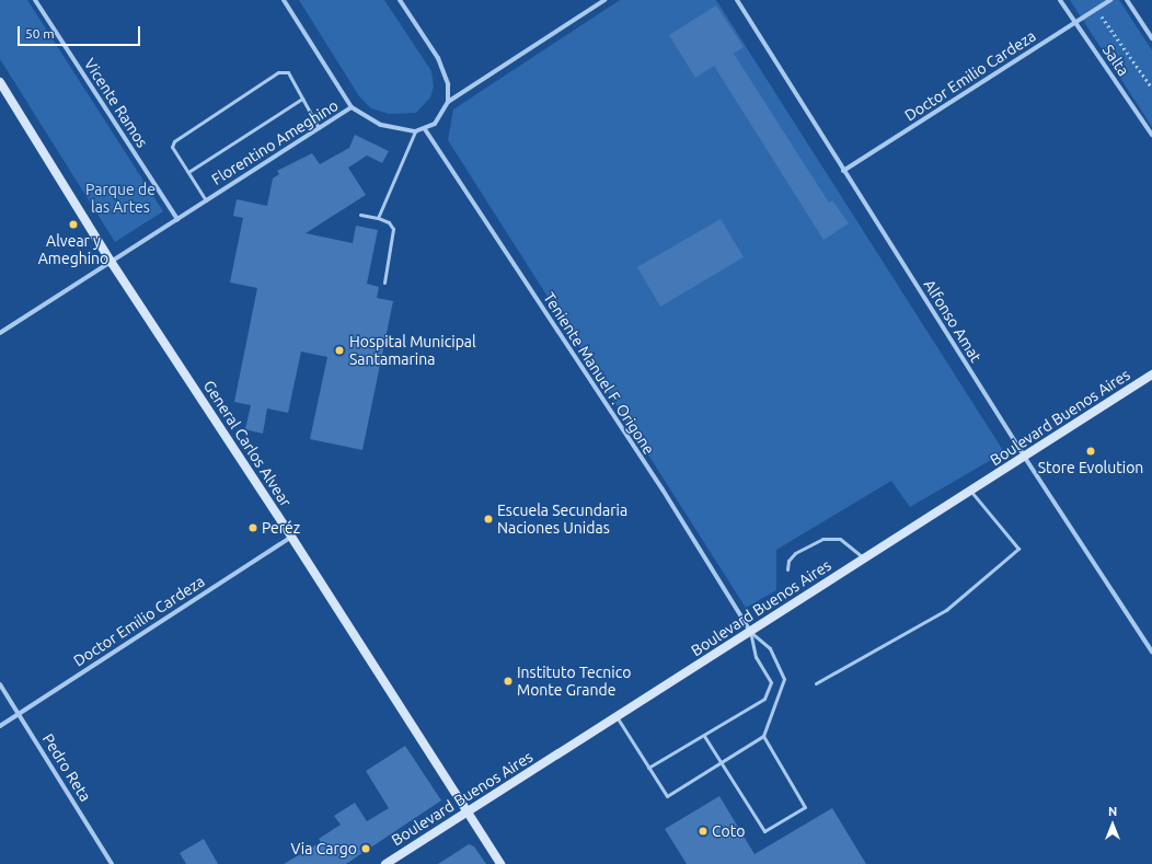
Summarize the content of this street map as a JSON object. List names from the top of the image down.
{
  "streets": {
    "street": [
      "Salta",
      "Doctor Emilio Cardeza",
      "Vicente Ramos",
      "Florentino Ameghino",
      "Alfonso Amat",
      "Teniente Manuel F. Origone",
      "Boulevard Buenos Aires",
      "General Carlos Alvear",
      "Pedro Reta"
    ]
  },
  "crossings": [
    ["Salta", "Doctor Emilio Cardeza"],
    ["Doctor Emilio Cardeza", "Alfonso Amat"],
    ["Doctor Emilio Cardeza", "General Carlos Alvear"],
    ["Doctor Emilio Cardeza", "Pedro Reta"],
    ["Vicente Ramos", "Florentino Ameghino"],
    ["Florentino Ameghino", "Teniente Manuel F. Origone"],
    ["Florentino Ameghino", "General Carlos Alvear"],
    ["Alfonso Amat", "Boulevard Buenos Aires"],
    ["Teniente Manuel F. Origone", "Boulevard Buenos Aires"],
    ["Boulevard Buenos Aires", "General Carlos Alvear"]
  ],
  "parks": ["Parque de las Artes"],
  "places": [
    "Alvear y Ameghino",
    "Hospital Municipal Santamarina",
    "Store Evolution",
    "Escuela Secundaria Naciones Unidas",
    "Peréz",
    "Instituto Tecnico Monte Grande",
    "Coto",
    "Via Cargo"
  ],
  "scale_bar": "50 m",
  "north": "top"
}
